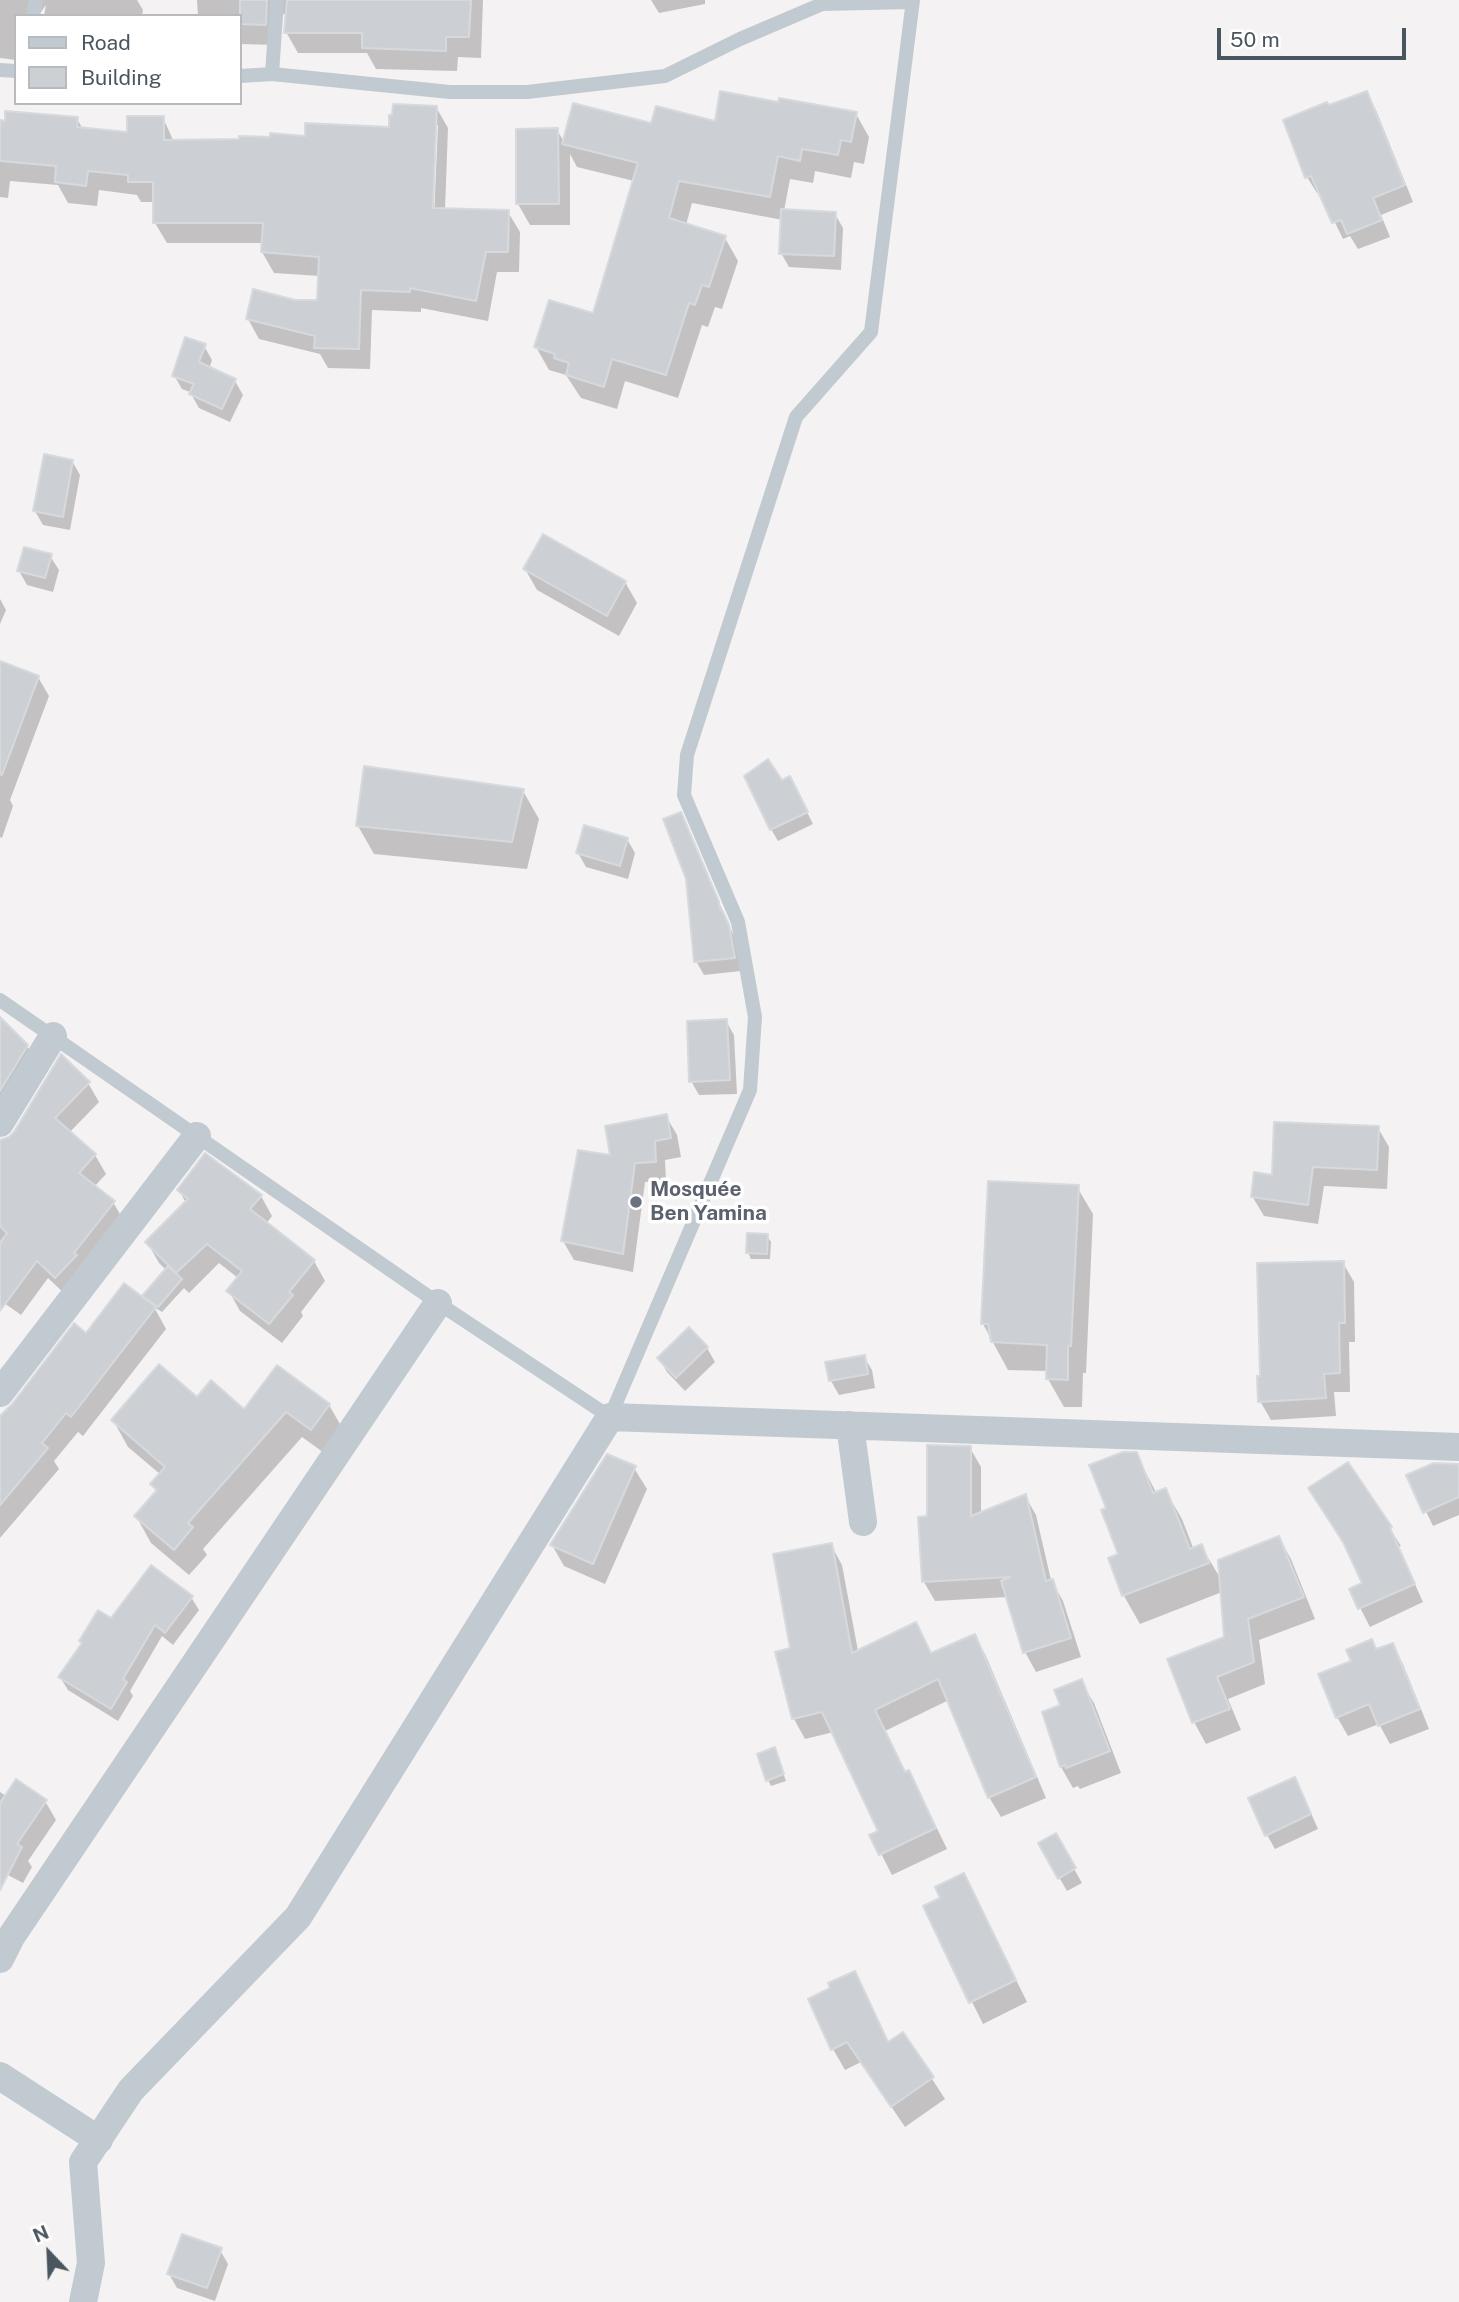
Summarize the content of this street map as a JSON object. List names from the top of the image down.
{
  "places": ["Mosquée Ben Yamina"],
  "legend": ["Road", "Building"],
  "scale_bar": "50 m",
  "north": "top left"
}
